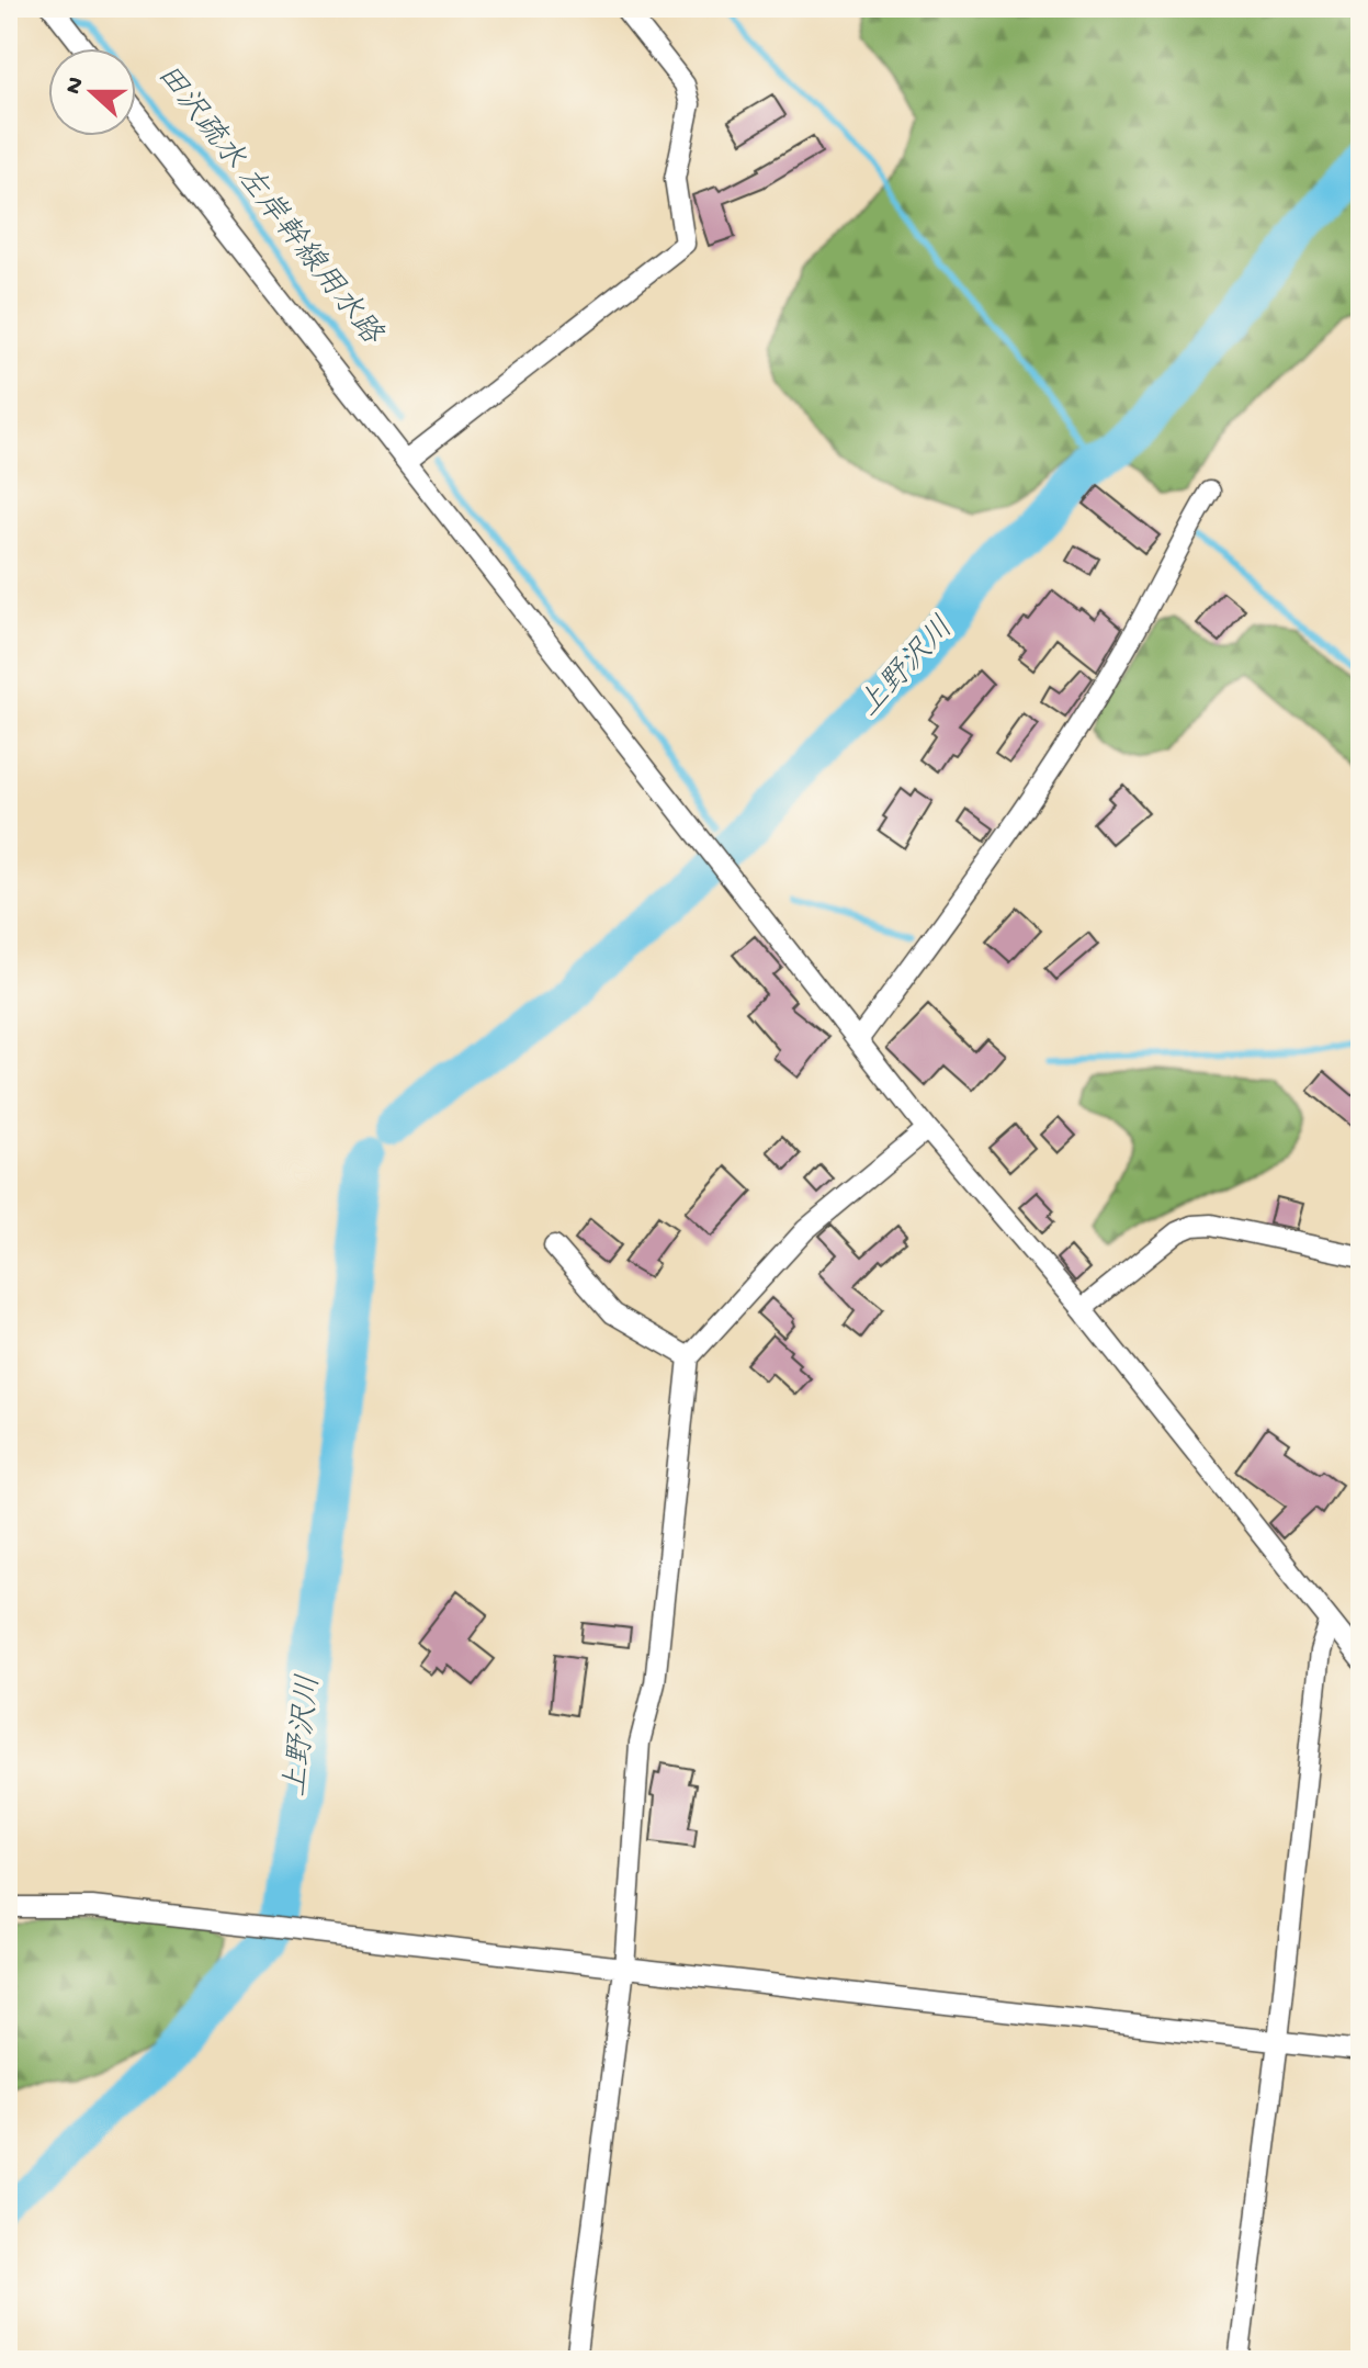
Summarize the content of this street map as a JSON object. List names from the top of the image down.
{
  "water": ["田沢疏水 左岸幹線用水路", "上野沢川"],
  "north": "left"
}
